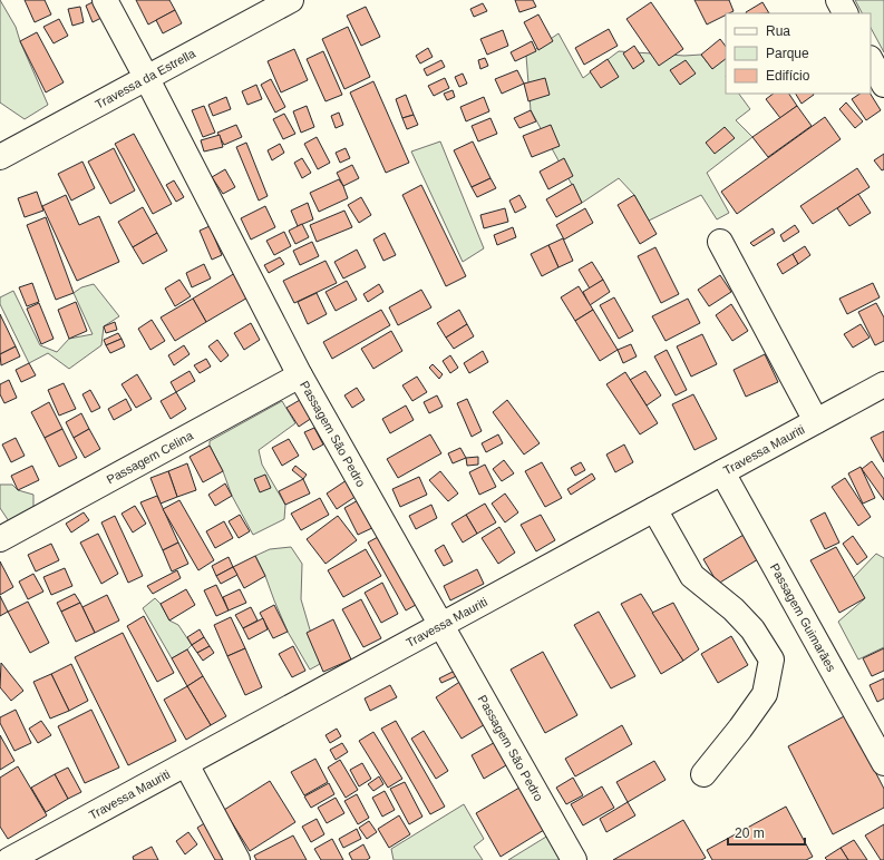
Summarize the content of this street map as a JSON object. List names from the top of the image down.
{
  "streets": {
    "street": [
      "Travessa da Estrella",
      "Passagem São Pedro",
      "Travessa Mauriti",
      "Passagem Celina",
      "Passagem Guimarães"
    ]
  },
  "crossings": [
    ["Travessa da Estrella", "Passagem São Pedro"],
    ["Passagem São Pedro", "Travessa Mauriti"],
    ["Passagem São Pedro", "Passagem Celina"],
    ["Travessa Mauriti", "Passagem Guimarães"]
  ],
  "legend": ["Rua", "Parque", "Edifício"],
  "scale_bar": "20 m"
}
